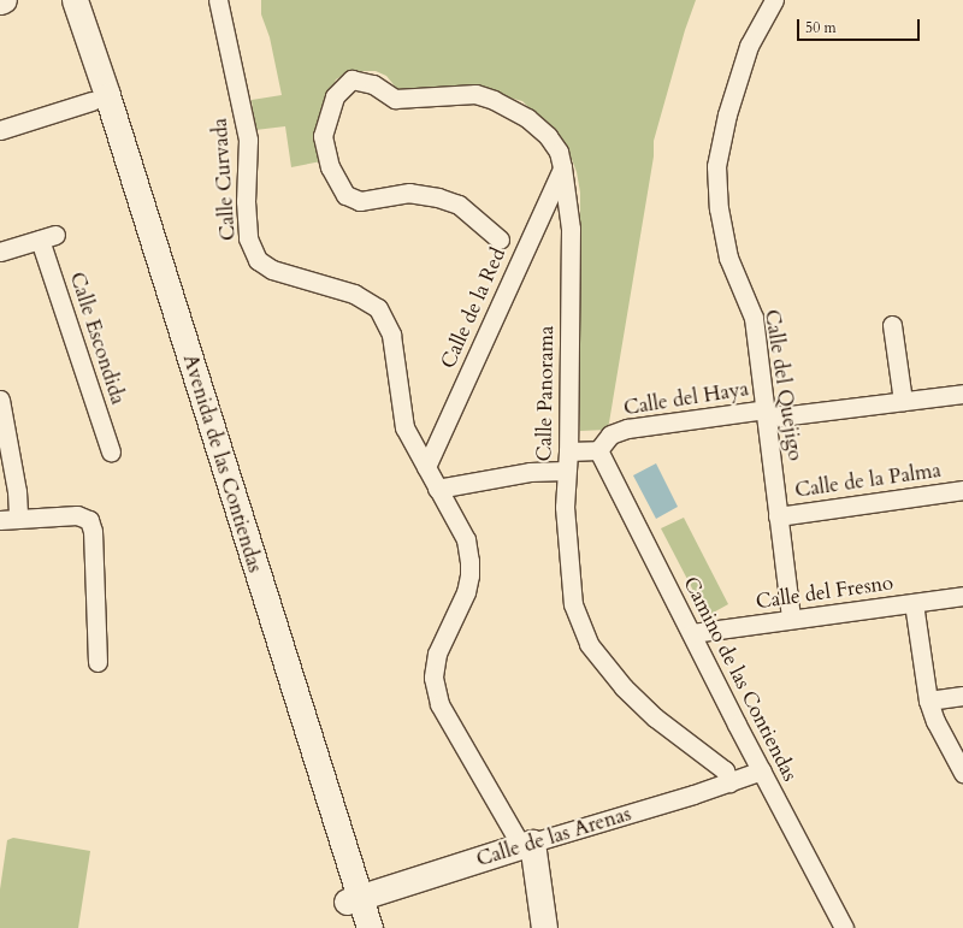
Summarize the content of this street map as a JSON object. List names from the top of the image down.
{
  "streets": {
    "street": [
      "Calle Curvada",
      "Calle de la Red",
      "Calle Escondida",
      "Calle del Quejigo",
      "Calle Panorama",
      "Calle del Haya",
      "Avenida de las Contiendas",
      "Calle de la Palma",
      "Calle del Fresno",
      "Camino de las Contiendas",
      "Calle de las Arenas"
    ]
  },
  "crossings": [
    ["Calle Curvada", "Calle de la Red"],
    ["Calle Curvada", "Calle de las Arenas"],
    ["Calle de la Red", "Calle Panorama"],
    ["Calle del Quejigo", "Calle del Haya"],
    ["Calle del Quejigo", "Calle de la Palma"],
    ["Calle del Quejigo", "Calle del Fresno"],
    ["Calle Panorama", "Calle de las Arenas"],
    ["Calle del Haya", "Camino de las Contiendas"],
    ["Avenida de las Contiendas", "Calle de las Arenas"],
    ["Calle del Fresno", "Camino de las Contiendas"],
    ["Camino de las Contiendas", "Calle de las Arenas"]
  ],
  "scale_bar": "50 m"
}
